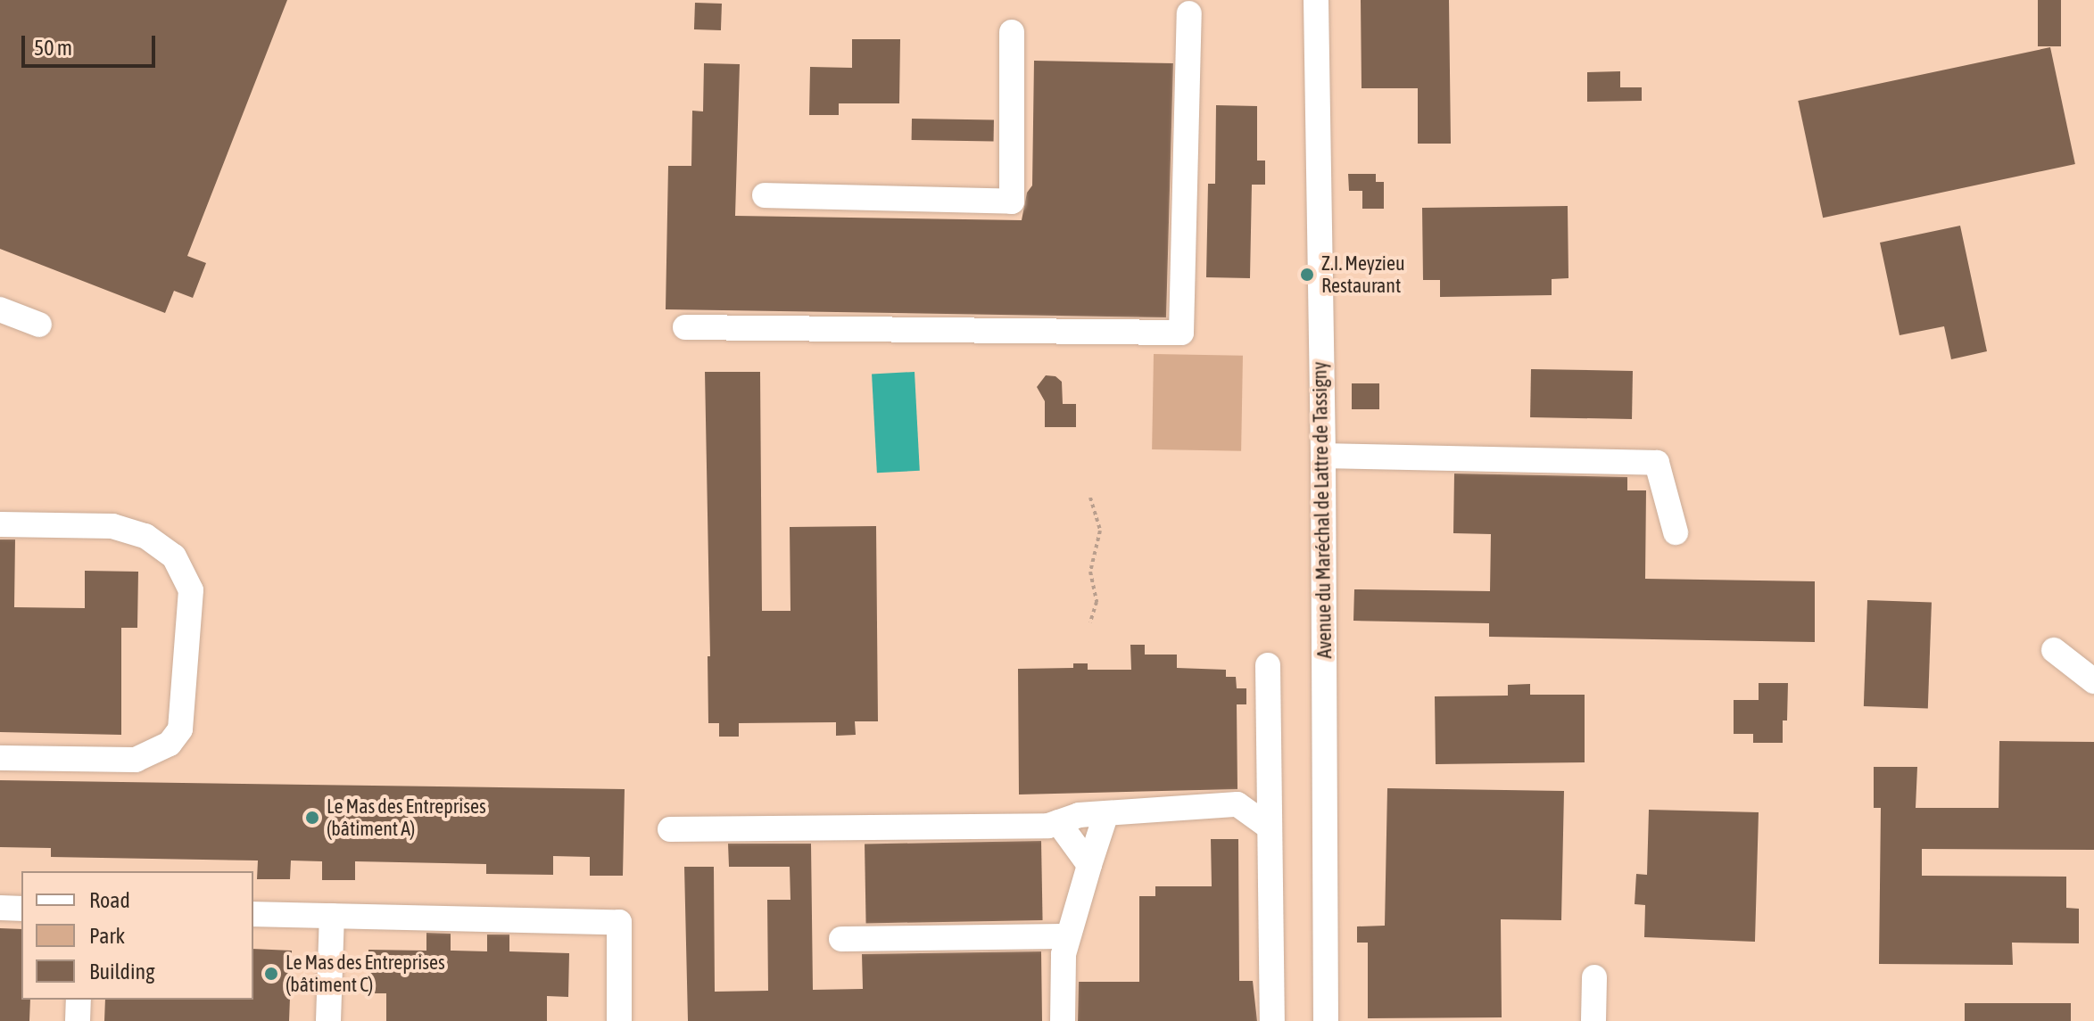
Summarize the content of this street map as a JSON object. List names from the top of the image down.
{
  "streets": {
    "street": ["Avenue du Maréchal de Lattre de Tassigny"]
  },
  "places": ["Z.I. Meyzieu Restaurant", "Le Mas des Entreprises (bâtiment A)", "Le Mas des Entreprises (bâtiment C)"],
  "legend": ["Road", "Park", "Building"],
  "scale_bar": "50 m"
}
